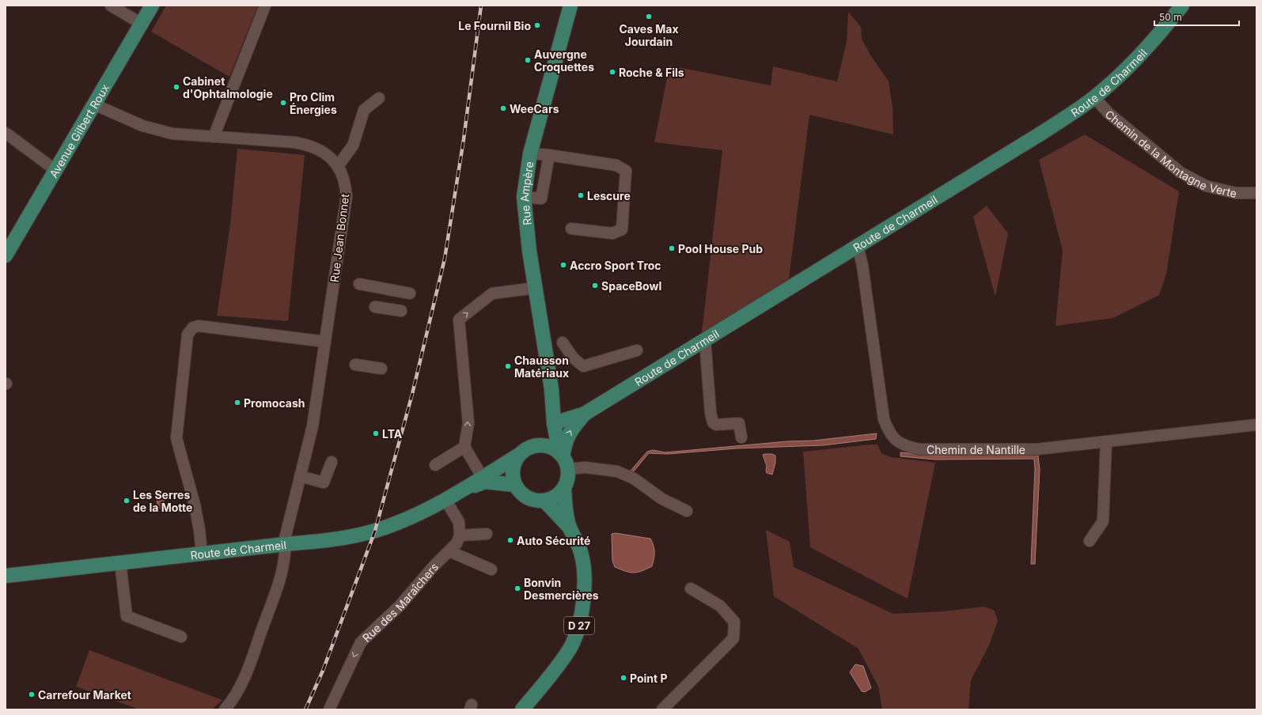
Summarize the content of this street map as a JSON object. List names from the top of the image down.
{
  "streets": {
    "main road": [
      "Route de Charmeil",
      "Avenue Gilbert Roux",
      "Rue Ampère",
      "D 27"
    ],
    "street": [
      "Chemin de la Montagne Verte",
      "Rue Jean Bonnet",
      "Chemin de Nantille",
      "Rue des Maraîchers"
    ]
  },
  "crossings": [
    ["Route de Charmeil", "Chemin de la Montagne Verte"],
    ["Route de Charmeil", "Rue Ampère"],
    ["Route de Charmeil", "Rue Jean Bonnet"],
    ["Route de Charmeil", "Chemin de Nantille"],
    ["Route de Charmeil", "D 27"],
    ["Avenue Gilbert Roux", "Rue Jean Bonnet"],
    ["Rue Ampère", "D 27"]
  ],
  "one_way": ["Rue des Maraîchers"],
  "places": [
    "Caves Max Jourdain",
    "Le Fournil Bio",
    "Auvergne Croquettes",
    "Roche & Fils",
    "Cabinet d'Ophtalmologie",
    "Pro Clim Énergies",
    "WeeCars",
    "Lescure",
    "Pool House Pub",
    "Accro Sport Troc",
    "SpaceBowl",
    "Chausson Matériaux",
    "Promocash",
    "LTA",
    "Les Serres de la Motte",
    "Auto Sécurité",
    "Bonvin Desmercières",
    "Point P",
    "Carrefour Market"
  ],
  "scale_bar": "50 m"
}
